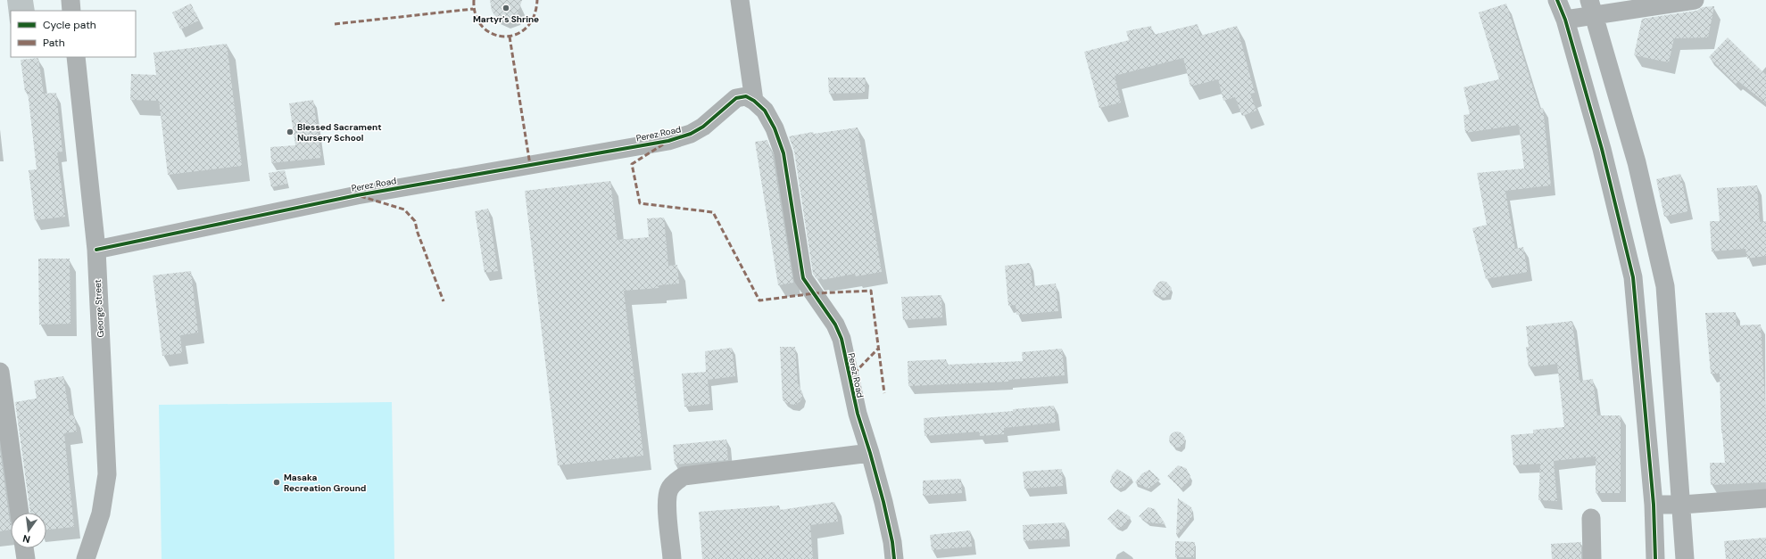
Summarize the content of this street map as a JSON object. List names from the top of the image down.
{
  "streets": {
    "street": ["Perez Road", "George Street"]
  },
  "crossings": [
    ["Perez Road", "George Street"]
  ],
  "places": ["Martyr's Shrine", "Blessed Sacrament Nursery School", "Masaka Recreation Ground"],
  "legend": ["Cycle path", "Path"],
  "north": "bottom"
}
